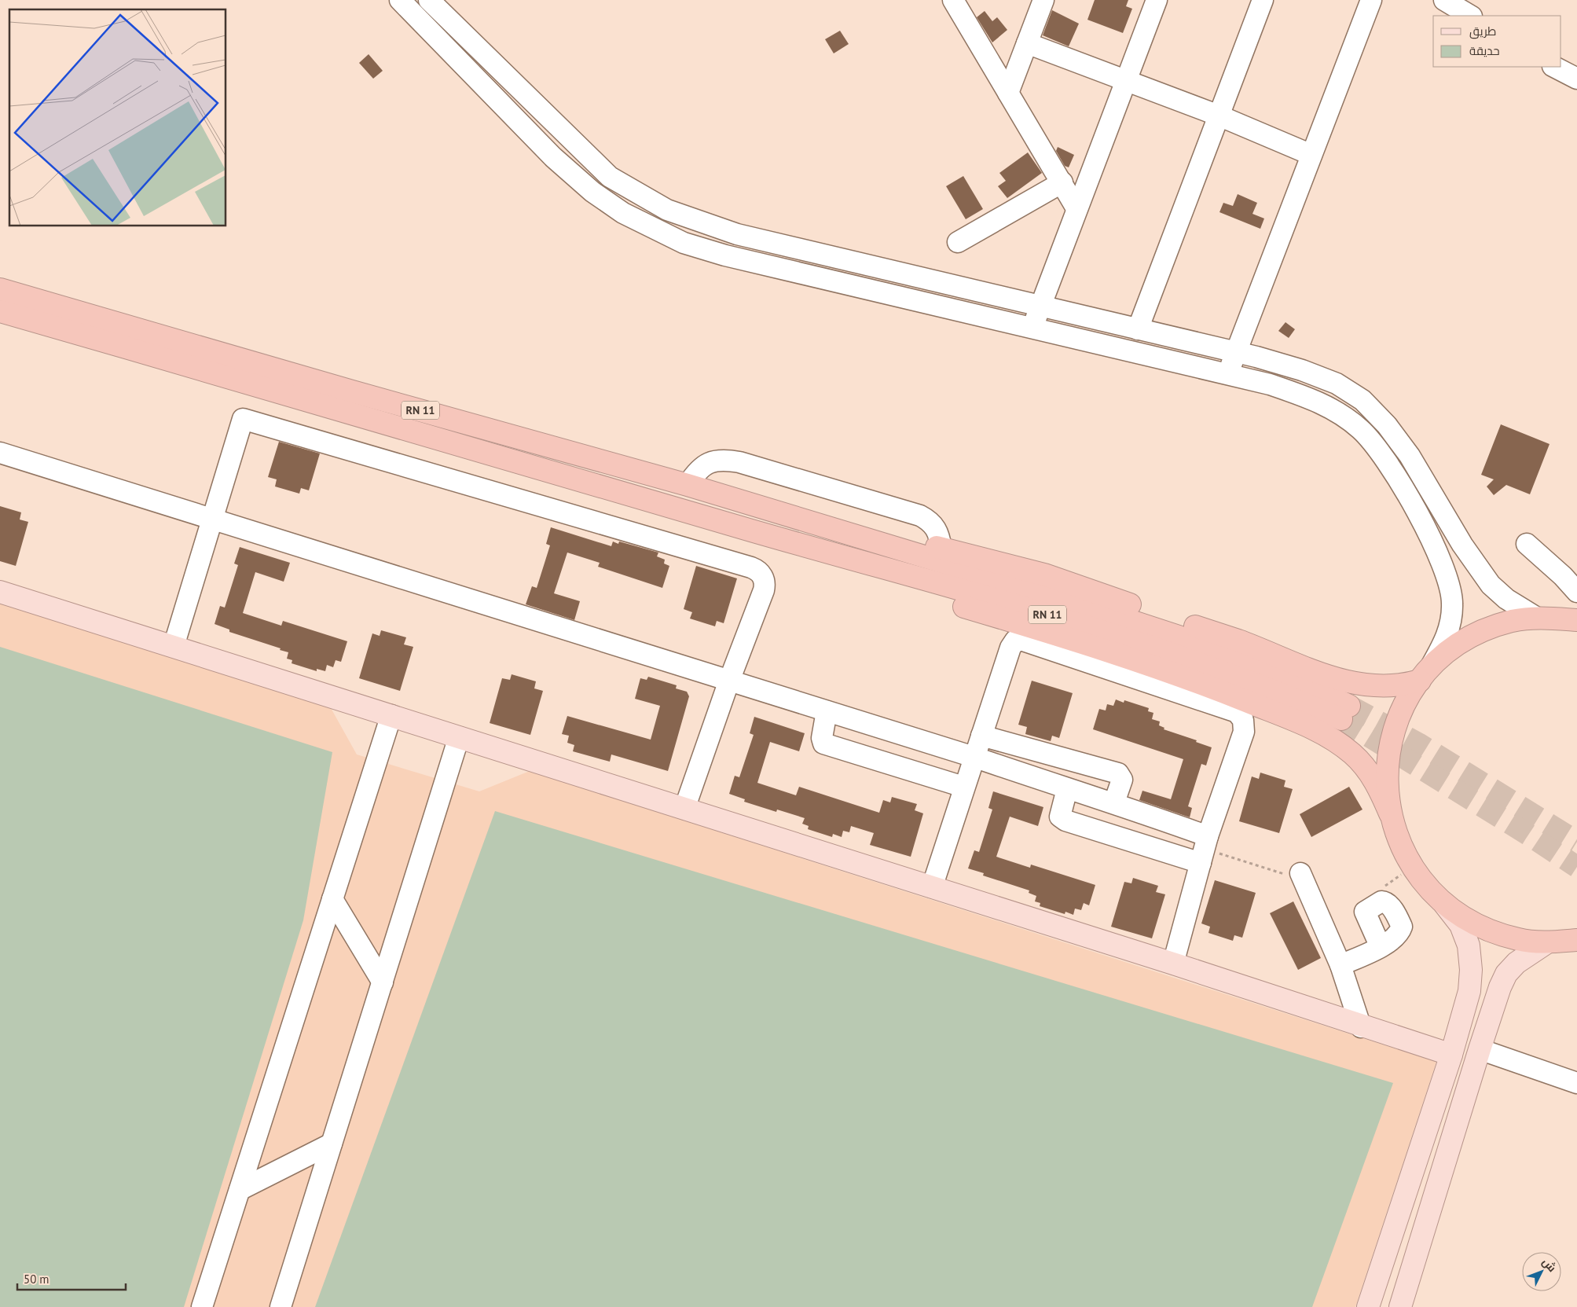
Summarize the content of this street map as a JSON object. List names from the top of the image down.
{
  "streets": {
    "highway": ["RN 11"]
  },
  "legend": ["طريق", "حديقة"],
  "scale_bar": "50 m",
  "north": "top right"
}
